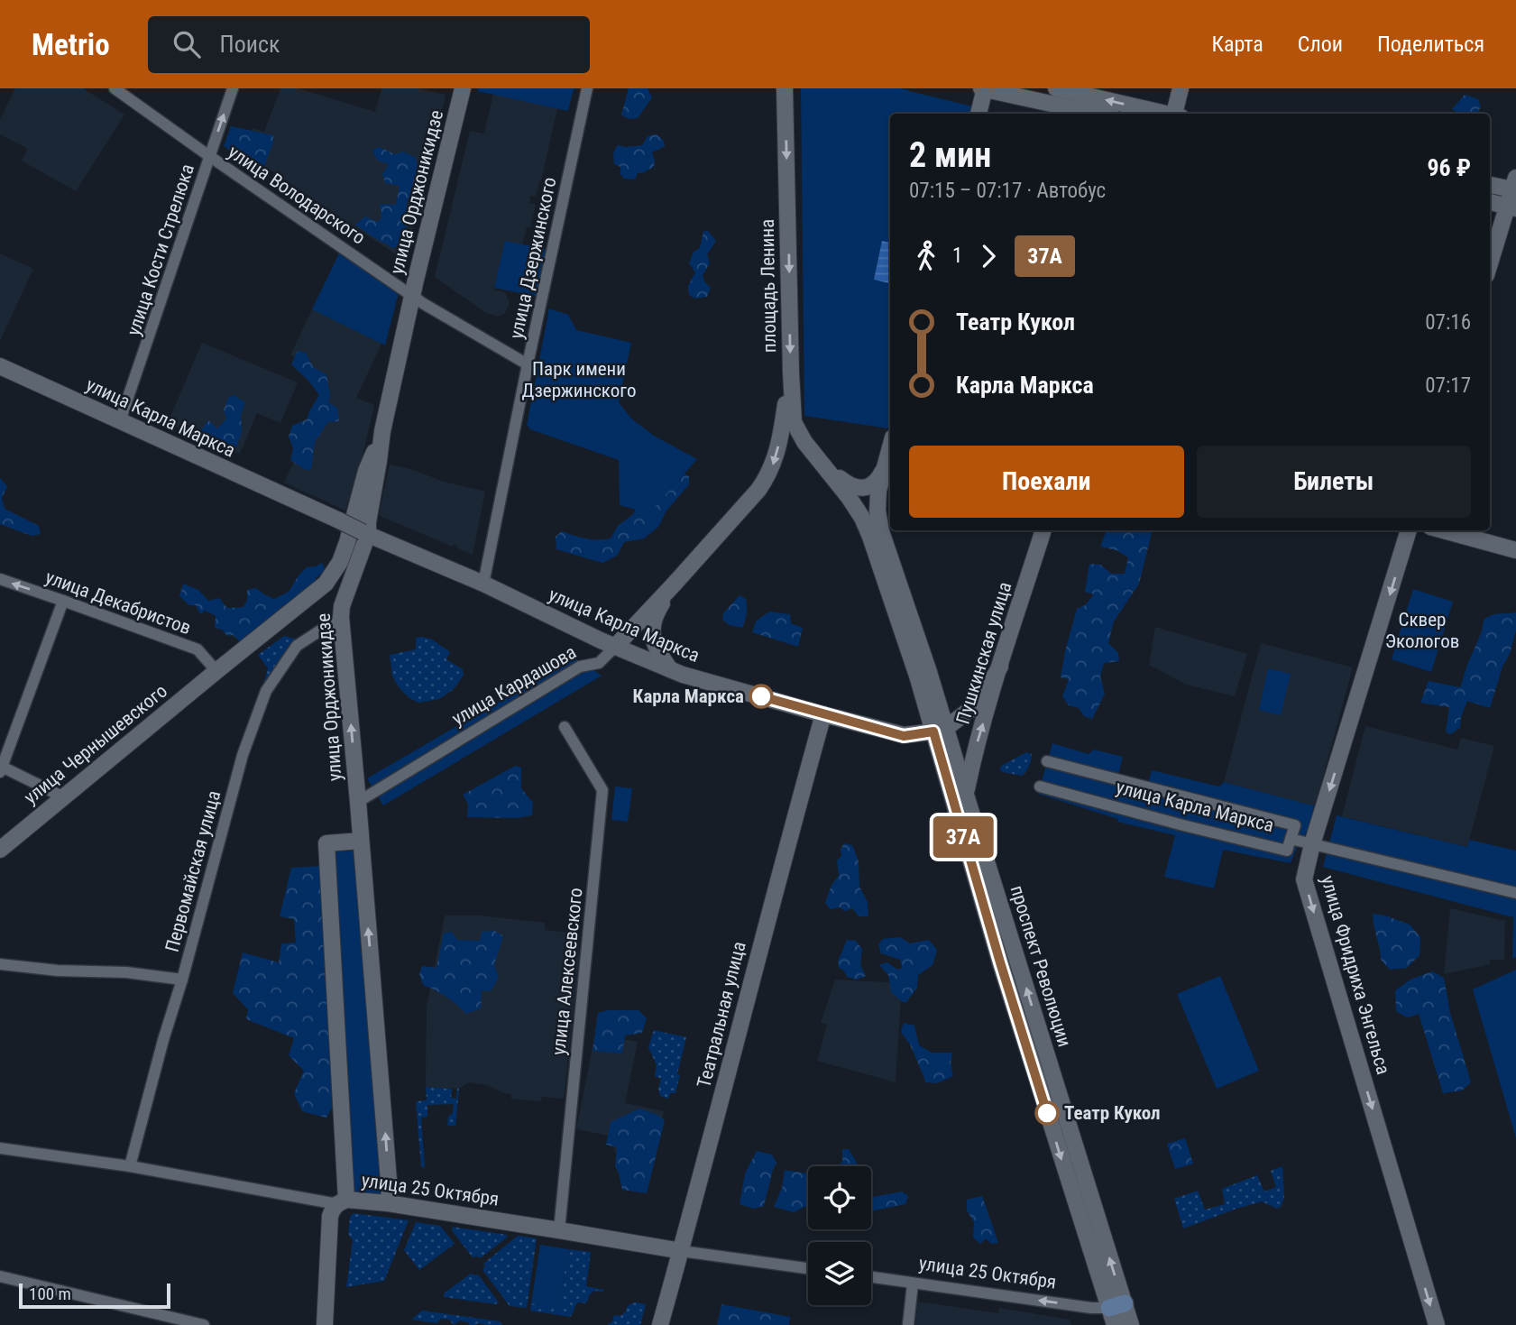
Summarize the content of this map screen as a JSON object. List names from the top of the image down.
{
  "streets": {
    "street": [
      "улица Орджоникидзе",
      "улица Володарского",
      "улица Кости Стрелюка",
      "улица Дзержинского",
      "площадь Ленина",
      "улица Карла Маркса",
      "улица Декабристов",
      "Пушкинская улица",
      "улица Кардашова",
      "улица Чернышевского",
      "Первомайская улица",
      "проспект Революции",
      "улица Алексеевского",
      "улица Фридриха Энгельса",
      "Театральная улица",
      "улица 25 Октября"
    ]
  },
  "crossings": [
    ["улица Орджоникидзе", "улица Володарского"],
    ["улица Орджоникидзе", "улица Карла Маркса"],
    ["улица Орджоникидзе", "улица Кардашова"],
    ["улица Орджоникидзе", "улица Чернышевского"],
    ["улица Орджоникидзе", "Первомайская улица"],
    ["улица Орджоникидзе", "улица 25 Октября"],
    ["улица Володарского", "улица Кости Стрелюка"],
    ["улица Володарского", "улица Дзержинского"],
    ["улица Кости Стрелюка", "улица Карла Маркса"],
    ["улица Дзержинского", "улица Карла Маркса"],
    ["площадь Ленина", "улица Кардашова"],
    ["площадь Ленина", "проспект Революции"],
    ["улица Карла Маркса", "Пушкинская улица"],
    ["улица Карла Маркса", "улица Кардашова"],
    ["улица Карла Маркса", "проспект Революции"],
    ["улица Карла Маркса", "улица Фридриха Энгельса"],
    ["улица Карла Маркса", "Театральная улица"],
    ["улица Декабристов", "улица Чернышевского"],
    ["Пушкинская улица", "проспект Революции"],
    ["Первомайская улица", "улица 25 Октября"],
    ["проспект Революции", "улица 25 Октября"],
    ["улица Алексеевского", "улица 25 Октября"],
    ["Театральная улица", "улица 25 Октября"]
  ],
  "one_way": ["площадь Ленина", "Пушкинская улица", "улица Фридриха Энгельса"],
  "parks": ["Парк имени Дзержинского", "Сквер Экологов"],
  "places": ["Карла Маркса", "Театр Кукол"],
  "lines": ["bus line 37А"],
  "scale_bar": "100 m",
  "page": {
    "header": "Metrio",
    "search": "Поиск",
    "nav": ["Карта", "Слои", "Поделиться"],
    "on_map": "37А",
    "heading": ["2 мин", "07:15 – 07:17 · Автобус", "96 ₽"],
    "legs": ["1", "37А"],
    "list": [
      {
        "name": "Театр Кукол",
        "value": "07:16"
      },
      {
        "name": "Карла Маркса",
        "value": "07:17"
      }
    ],
    "buttons": ["Поехали", "Билеты"],
    "scale": "100 m"
  }
}
